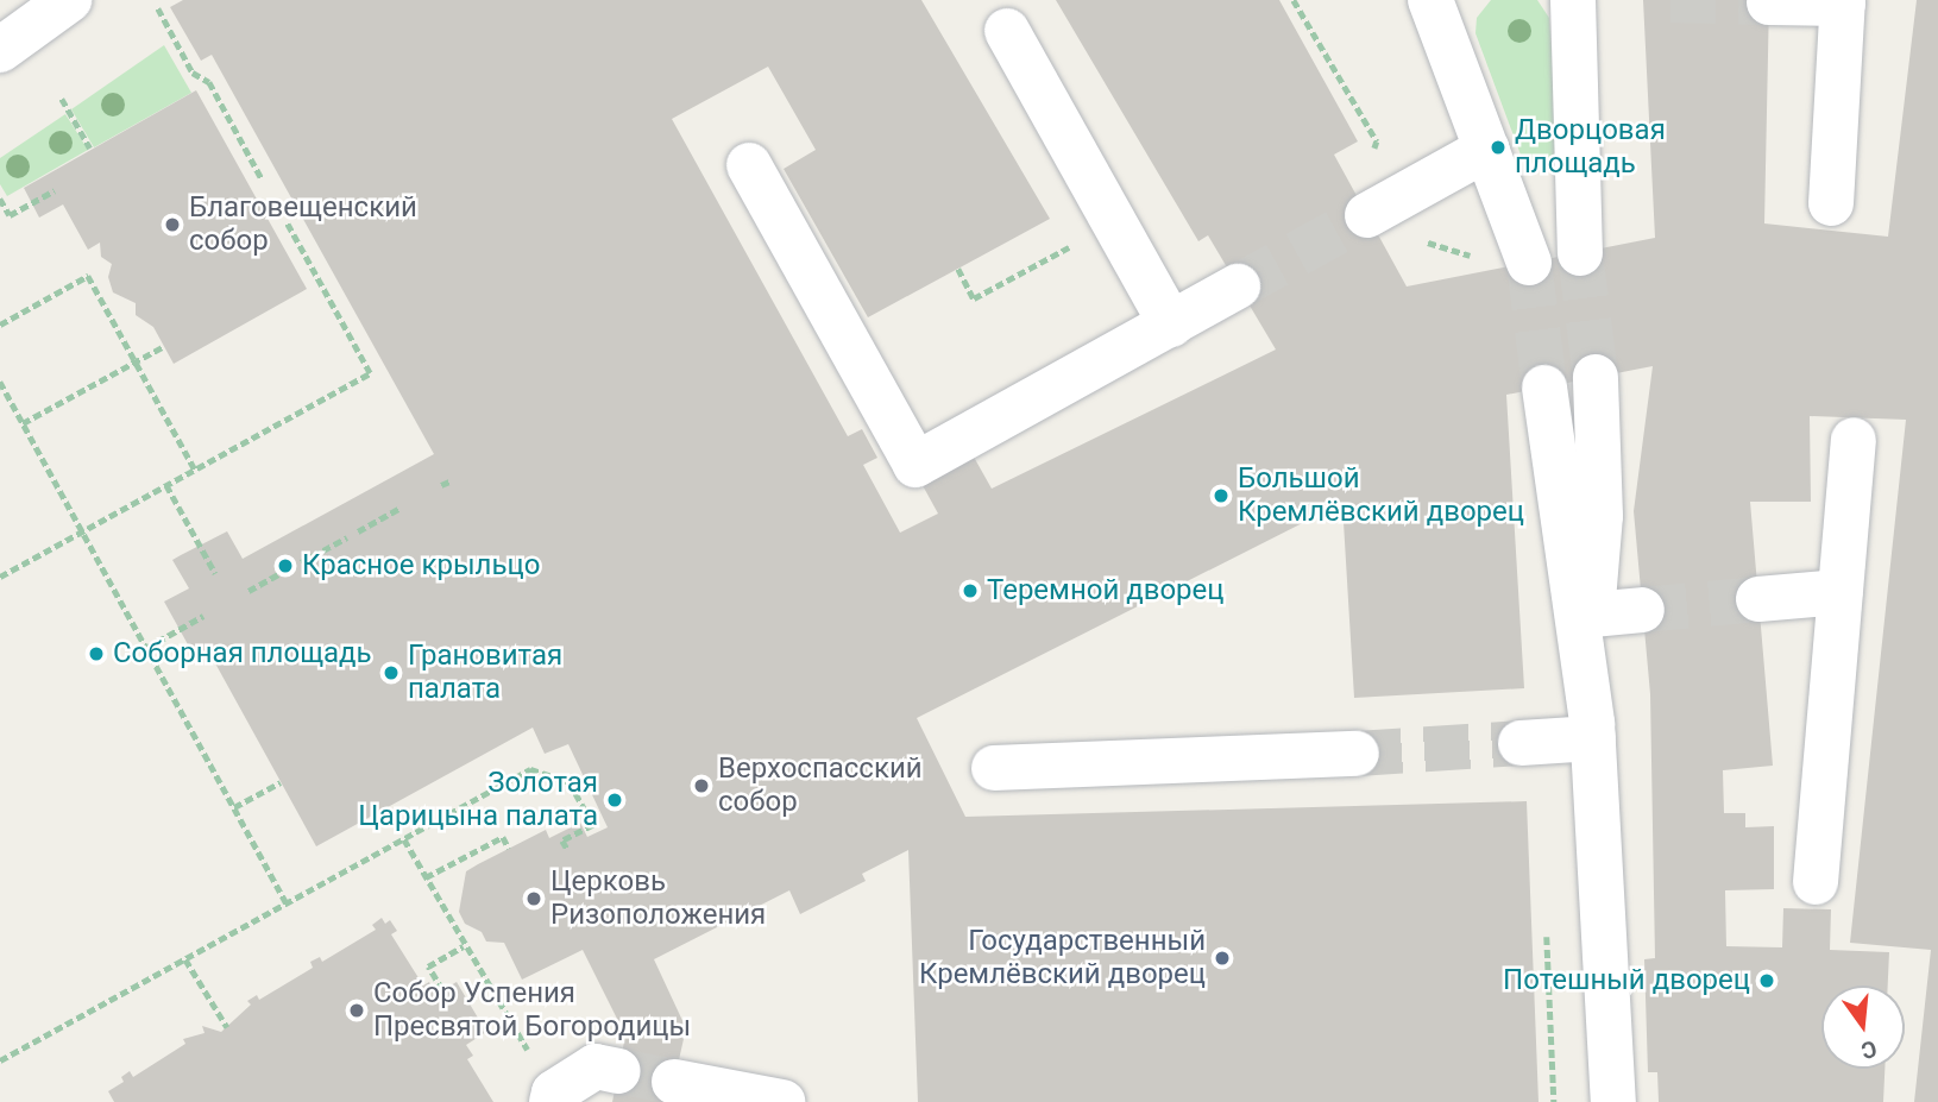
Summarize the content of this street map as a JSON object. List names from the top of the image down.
{
  "places": [
    "Дворцовая площадь",
    "Благовещенский собор",
    "Большой Кремлёвский дворец",
    "Красное крыльцо",
    "Теремной дворец",
    "Соборная площадь",
    "Грановитая палата",
    "Верхоспасский собор",
    "Золотая Царицына палата",
    "Церковь Ризоположения",
    "Государственный Кремлёвский дворец",
    "Потешный дворец",
    "Собор Успения Пресвятой Богородицы"
  ],
  "north": "bottom"
}
